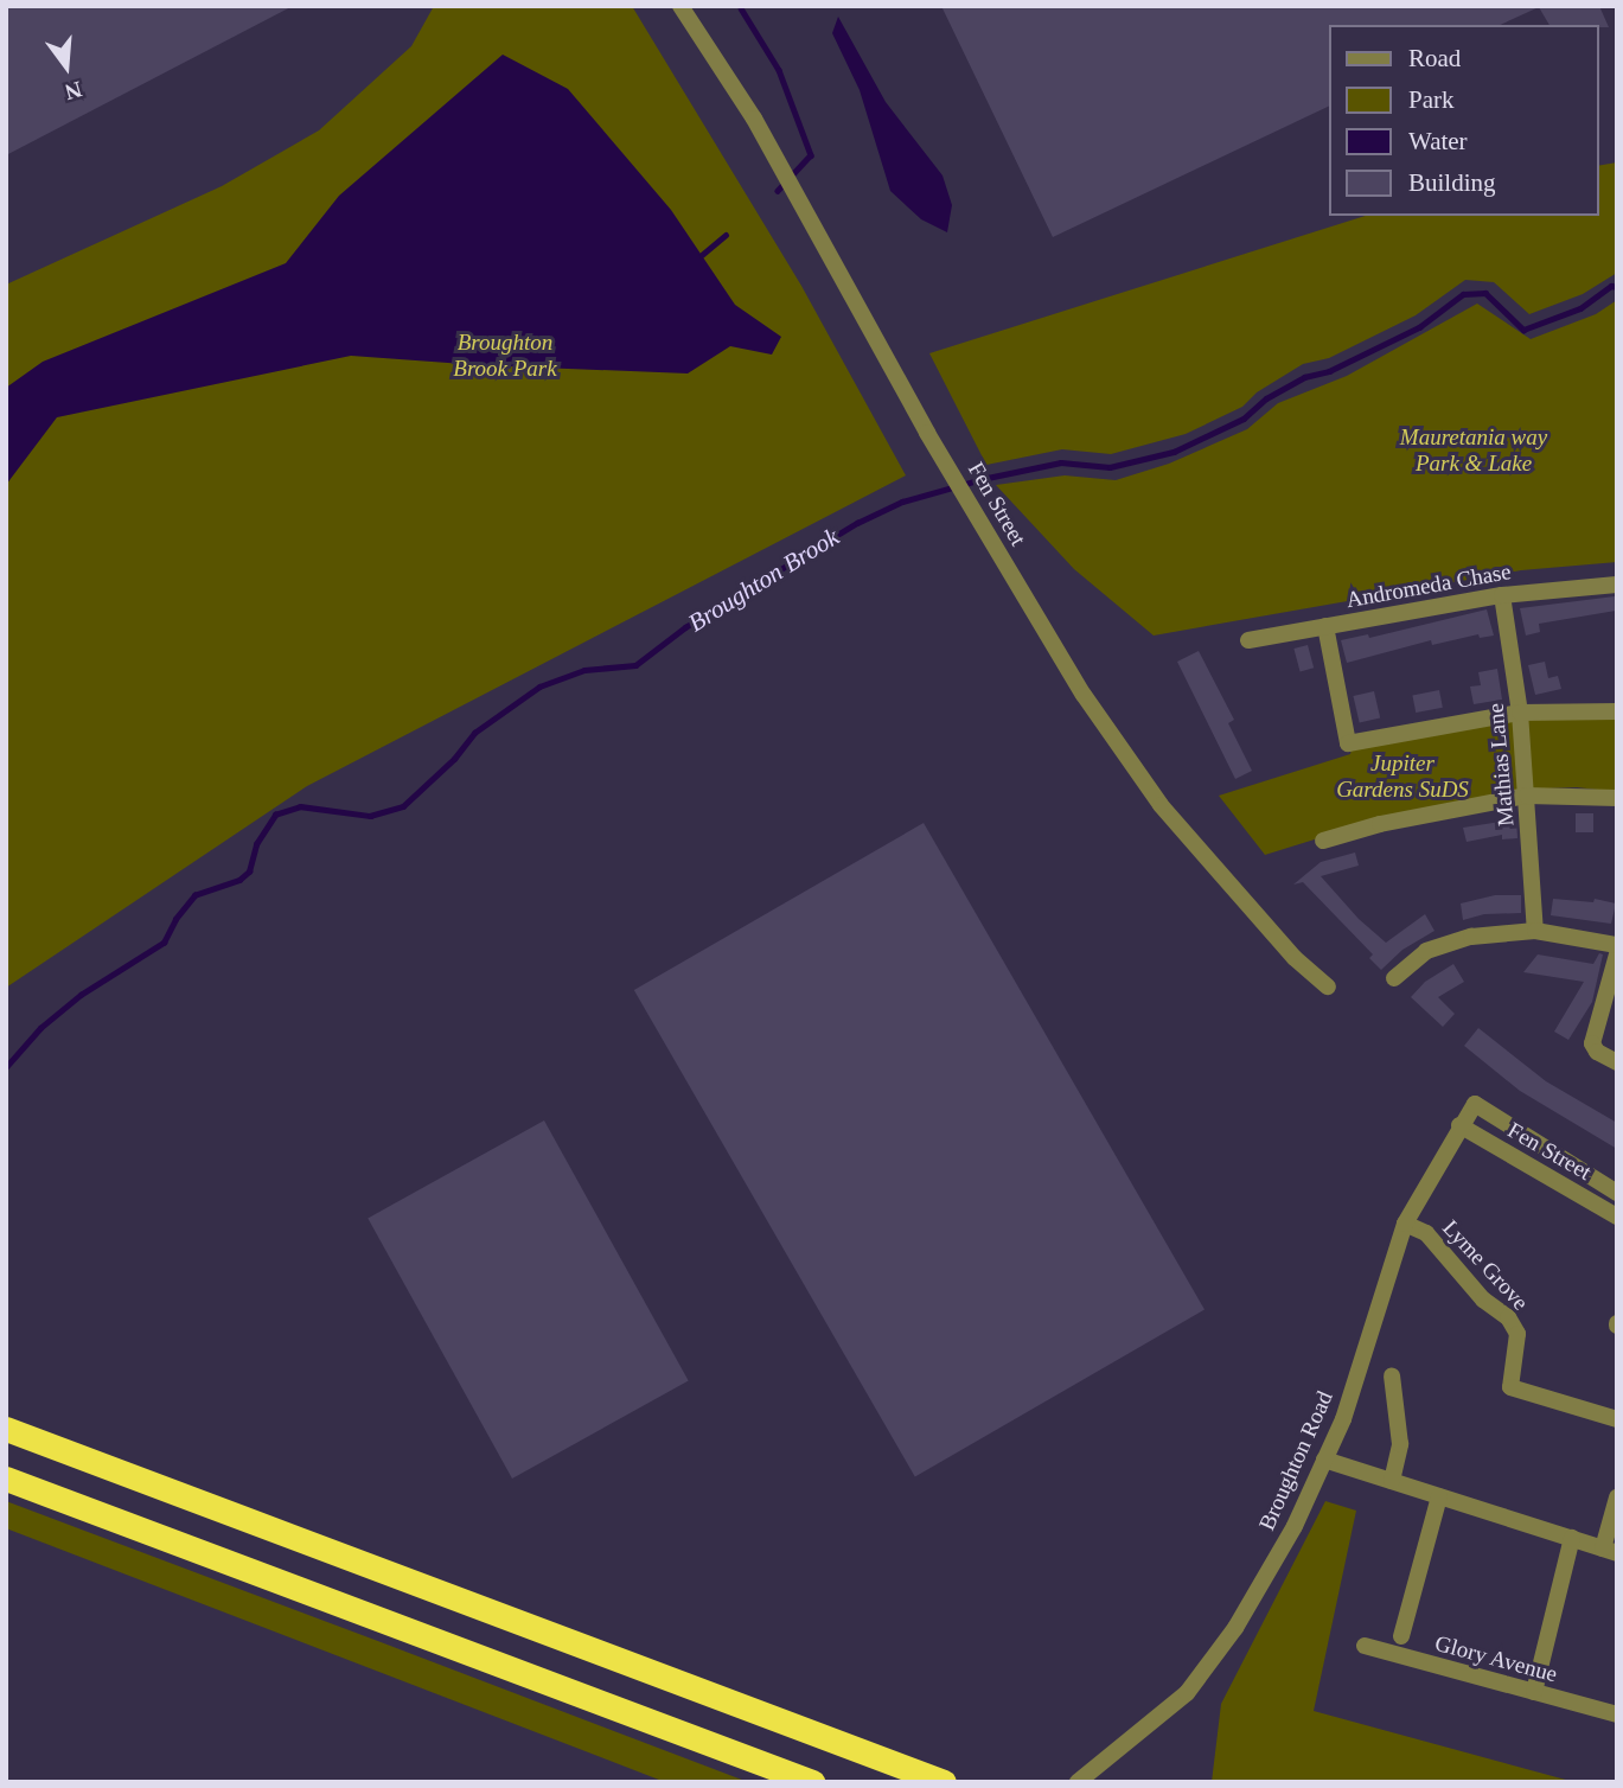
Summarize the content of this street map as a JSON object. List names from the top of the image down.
{
  "streets": {
    "street": [
      "Fen Street",
      "Andromeda Chase",
      "Mathias Lane",
      "Lyme Grove",
      "Broughton Road",
      "Glory Avenue"
    ]
  },
  "crossings": [
    ["Fen Street", "Broughton Road"],
    ["Andromeda Chase", "Mathias Lane"],
    ["Lyme Grove", "Broughton Road"]
  ],
  "water": ["Broughton Brook"],
  "parks": ["Broughton Brook Park", "Mauretania way Park & Lake", "Jupiter Gardens SuDS"],
  "legend": [
    "Road",
    "Park",
    "Water",
    "Building"
  ],
  "north": "bottom"
}
